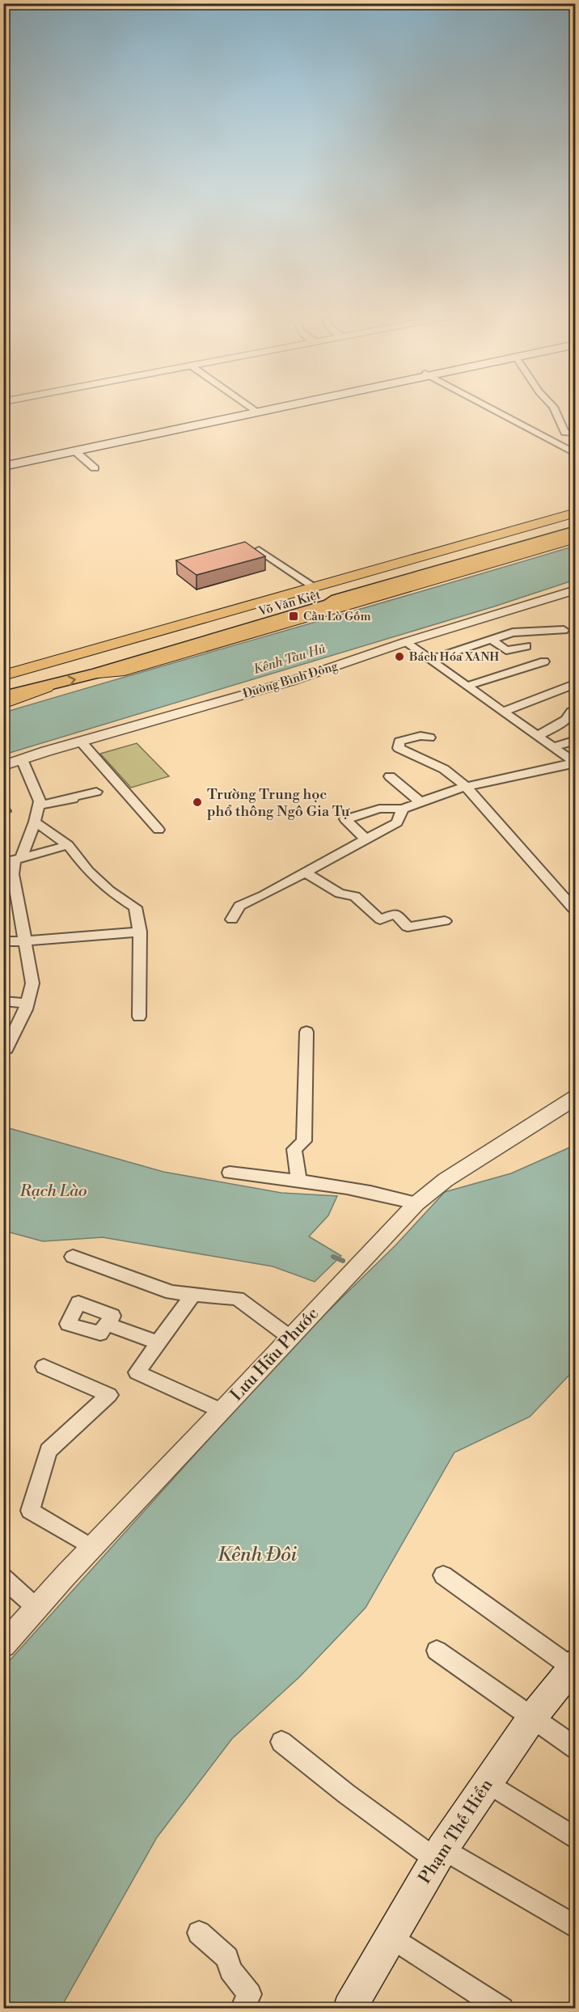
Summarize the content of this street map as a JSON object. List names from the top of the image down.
{
  "streets": {
    "highway": ["Võ Văn Kiệt"],
    "main road": ["Phạm Thế Hiển"],
    "street": ["Đường Bình Đông", "Lưu Hữu Phước"]
  },
  "water": ["Kênh Tàu Hủ", "Rạch Lào", "Kênh Đôi"],
  "places": {
    "transit": ["Cầu Lò Gốm"],
    "other": ["Bách Hóa XANH", "Trường Trung học phổ thông Ngô Gia Tự"]
  }
}
